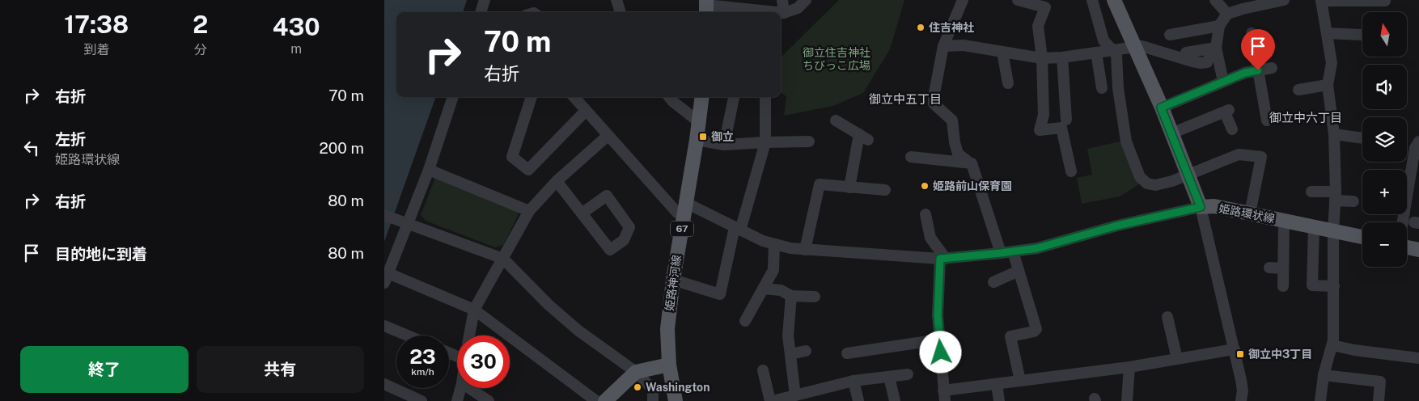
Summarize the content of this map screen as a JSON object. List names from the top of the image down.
{
  "streets": {
    "main road": ["姫路環状線", "67", "姫路神河線"]
  },
  "districts": ["御立中五丁目", "御立中六丁目"],
  "parks": ["御立住吉神社 ちびっこ広場"],
  "places": {
    "other": ["住吉神社", "姫路前山保育園", "Washington"],
    "transit": ["御立", "御立中3丁目"]
  },
  "north": "top",
  "page": {
    "eta": [
      "17:38",
      "到着",
      "2",
      "分",
      "430",
      "m"
    ],
    "map_buttons": ["+", "−"],
    "turn": ["70 m", "右折"],
    "list": [
      {
        "name": "右折",
        "value": "70 m"
      },
      {
        "name": "左折",
        "note": "姫路環状線",
        "value": "200 m"
      },
      {
        "name": "右折",
        "value": "80 m"
      },
      {
        "name": "目的地に到着",
        "value": "80 m"
      }
    ],
    "speed": "23 km/h",
    "limit": "30",
    "buttons": ["終了", "共有"]
  }
}
